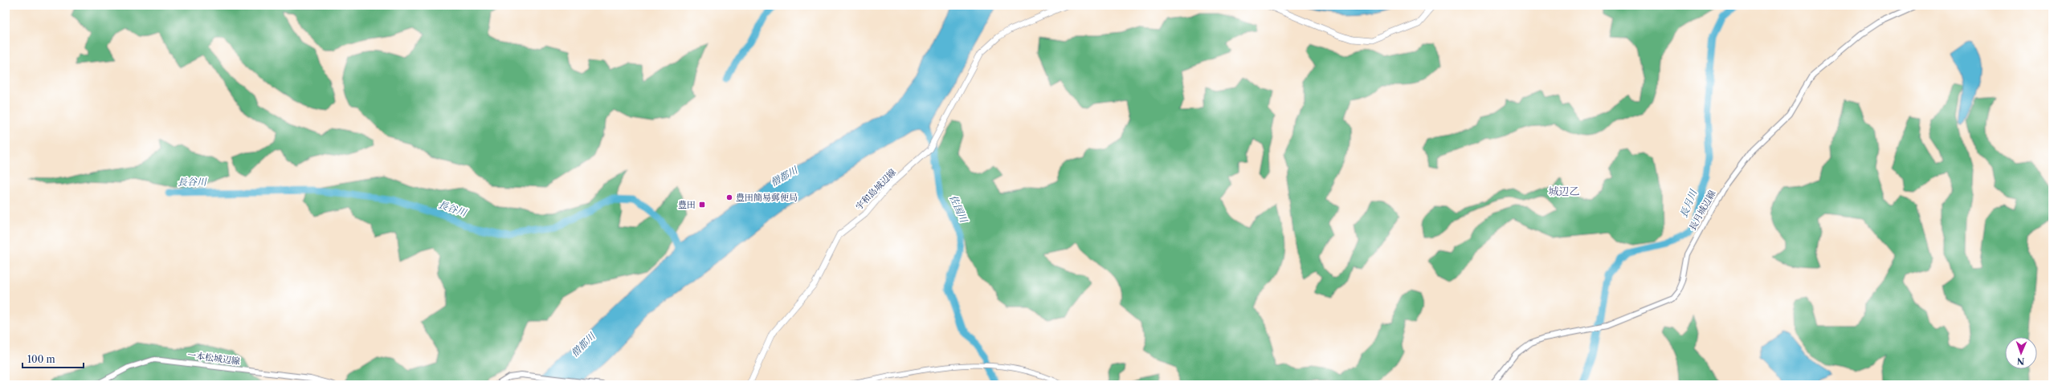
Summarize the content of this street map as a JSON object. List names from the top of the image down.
{
  "streets": {
    "main road": ["宇和島城辺線", "長月城辺線", "一本松城辺線"]
  },
  "districts": ["城辺乙"],
  "water": [
    "僧都川",
    "長谷川",
    "長月川",
    "佐国川"
  ],
  "places": {
    "other": ["豊田簡易郵便局"],
    "transit": ["豊田"]
  },
  "scale_bar": "100 m",
  "north": "bottom"
}
